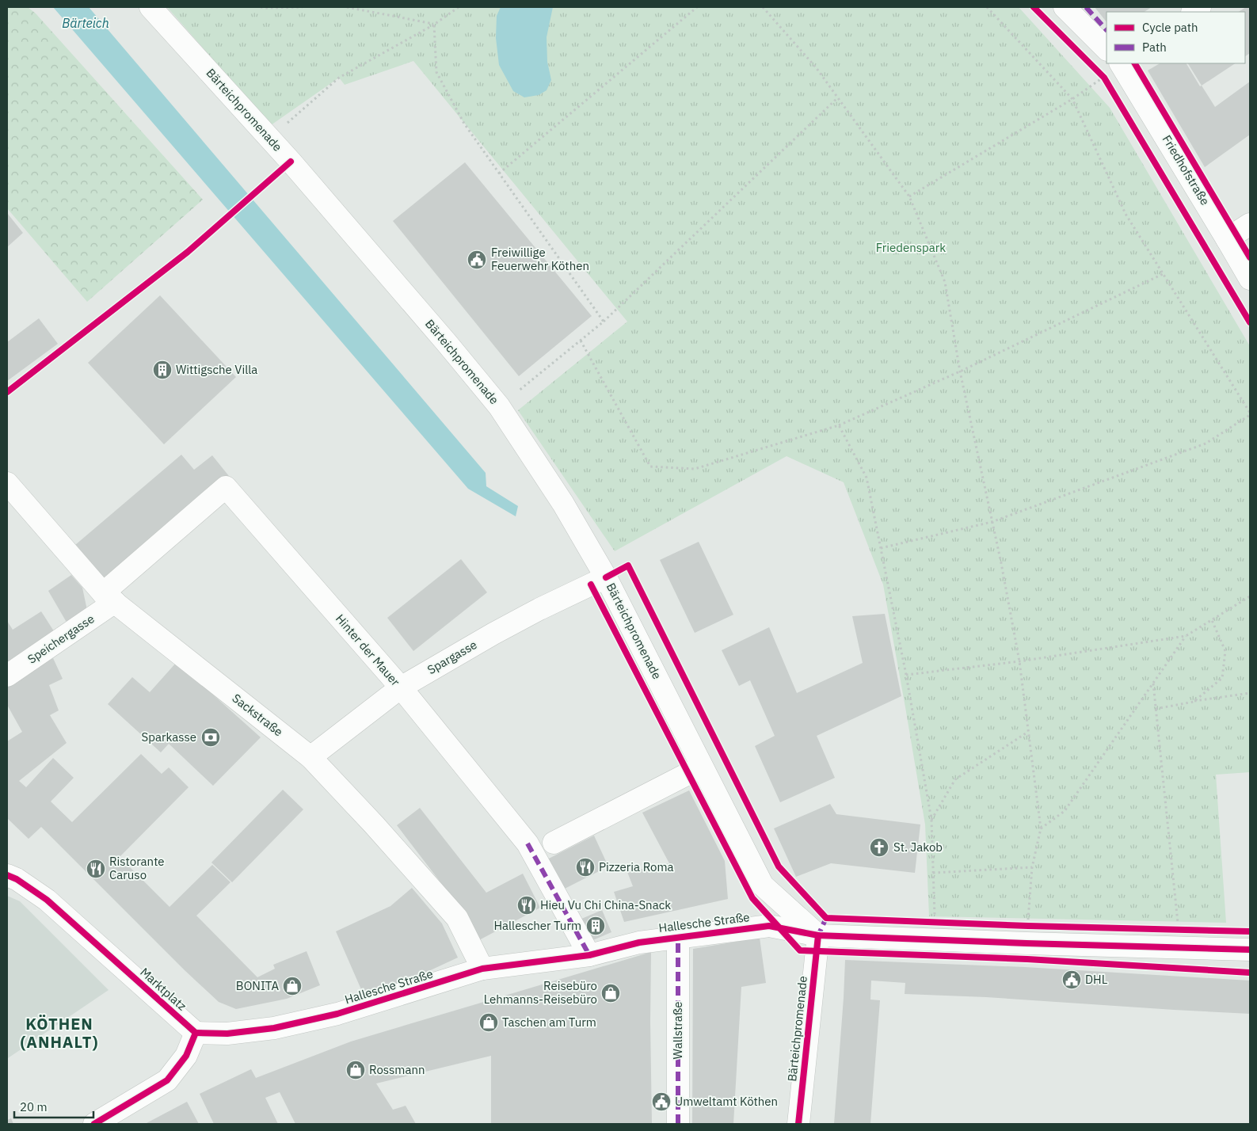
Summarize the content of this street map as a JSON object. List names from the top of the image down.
{
  "streets": {
    "street": [
      "Bärteichpromenade",
      "Friedhofstraße",
      "Speichergasse",
      "Hinter der Mauer",
      "Spargasse",
      "Sackstraße",
      "Hallesche Straße",
      "Marktplatz",
      "Wallstraße"
    ]
  },
  "crossings": [
    ["Bärteichpromenade", "Spargasse"],
    ["Bärteichpromenade", "Hallesche Straße"],
    ["Speichergasse", "Hinter der Mauer"],
    ["Speichergasse", "Sackstraße"],
    ["Hinter der Mauer", "Spargasse"],
    ["Hinter der Mauer", "Sackstraße"],
    ["Hinter der Mauer", "Hallesche Straße"],
    ["Spargasse", "Sackstraße"],
    ["Sackstraße", "Hallesche Straße"],
    ["Hallesche Straße", "Marktplatz"],
    ["Hallesche Straße", "Wallstraße"]
  ],
  "districts": ["KÖTHEN (ANHALT)"],
  "water": ["Bärteich"],
  "parks": ["Friedenspark"],
  "places": {
    "public building": ["Freiwillige Feuerwehr Köthen", "DHL", "Umweltamt Köthen"],
    "building": ["Wittigsche Villa", "Hallescher Turm"],
    "bank": ["Sparkasse"],
    "church": ["St. Jakob"],
    "restaurant": ["Pizzeria Roma", "Ristorante Caruso", "Hieu Vu Chi China-Snack"],
    "shop": [
      "BONITA",
      "Reisebüro Lehmanns-Reisebüro",
      "Taschen am Turm",
      "Rossmann"
    ]
  },
  "legend": ["Cycle path", "Path"],
  "scale_bar": "20 m"
}
